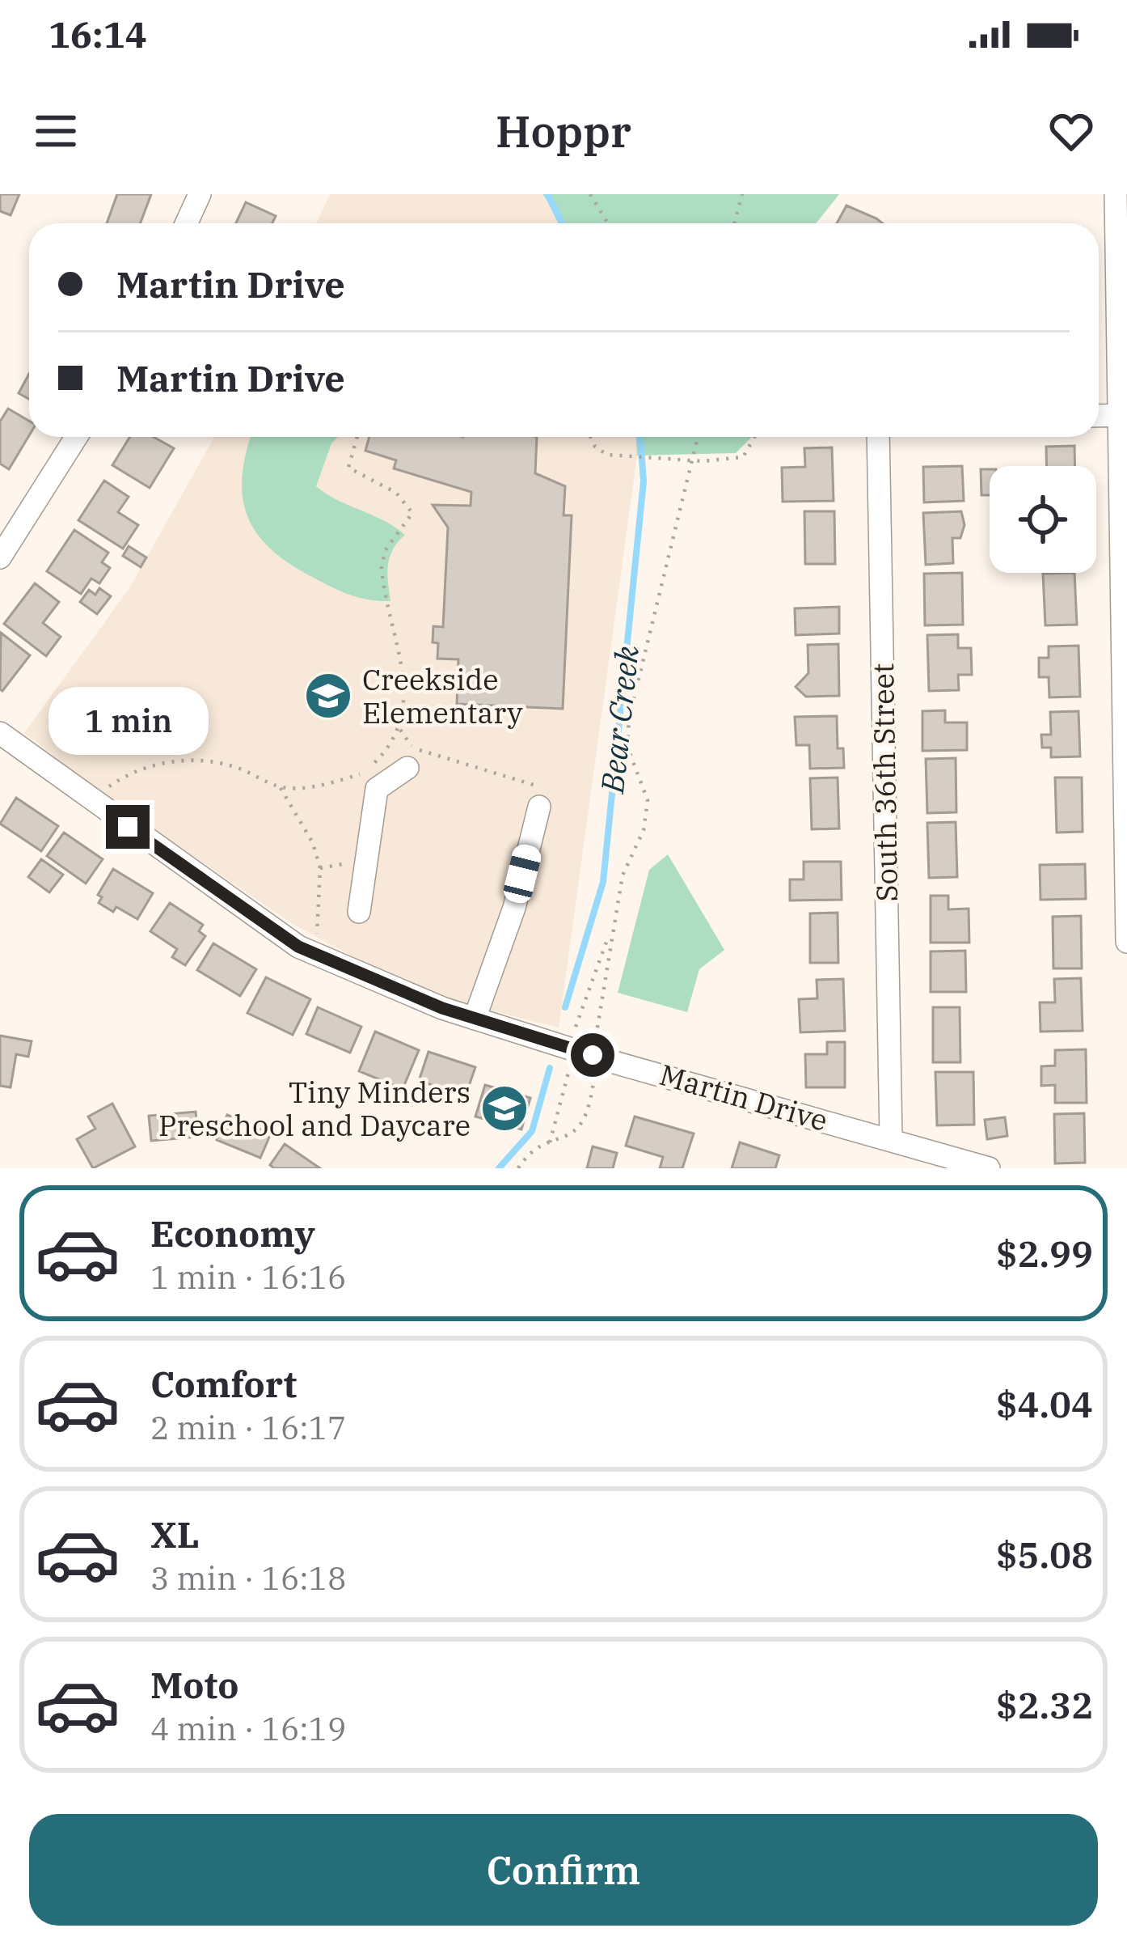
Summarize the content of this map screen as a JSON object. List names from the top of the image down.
{
  "streets": {
    "street": ["South 36th Street", "Martin Drive"]
  },
  "crossings": [
    ["South 36th Street", "Martin Drive"]
  ],
  "water": ["Bear Creek"],
  "places": {
    "school or university": ["Creekside Elementary", "Tiny Minders Preschool and Daycare"]
  },
  "page": {
    "status": "16:14",
    "header": "Hoppr",
    "banner": ["Martin Drive", "Martin Drive"],
    "bubble": "1 min",
    "list": [
      {
        "name": "Economy",
        "note": "1 min · 16:16",
        "value": "$2.99"
      },
      {
        "name": "Comfort",
        "note": "2 min · 16:17",
        "value": "$4.04"
      },
      {
        "name": "XL",
        "note": "3 min · 16:18",
        "value": "$5.08"
      },
      {
        "name": "Moto",
        "note": "4 min · 16:19",
        "value": "$2.32"
      }
    ],
    "buttons": "Confirm"
  }
}
